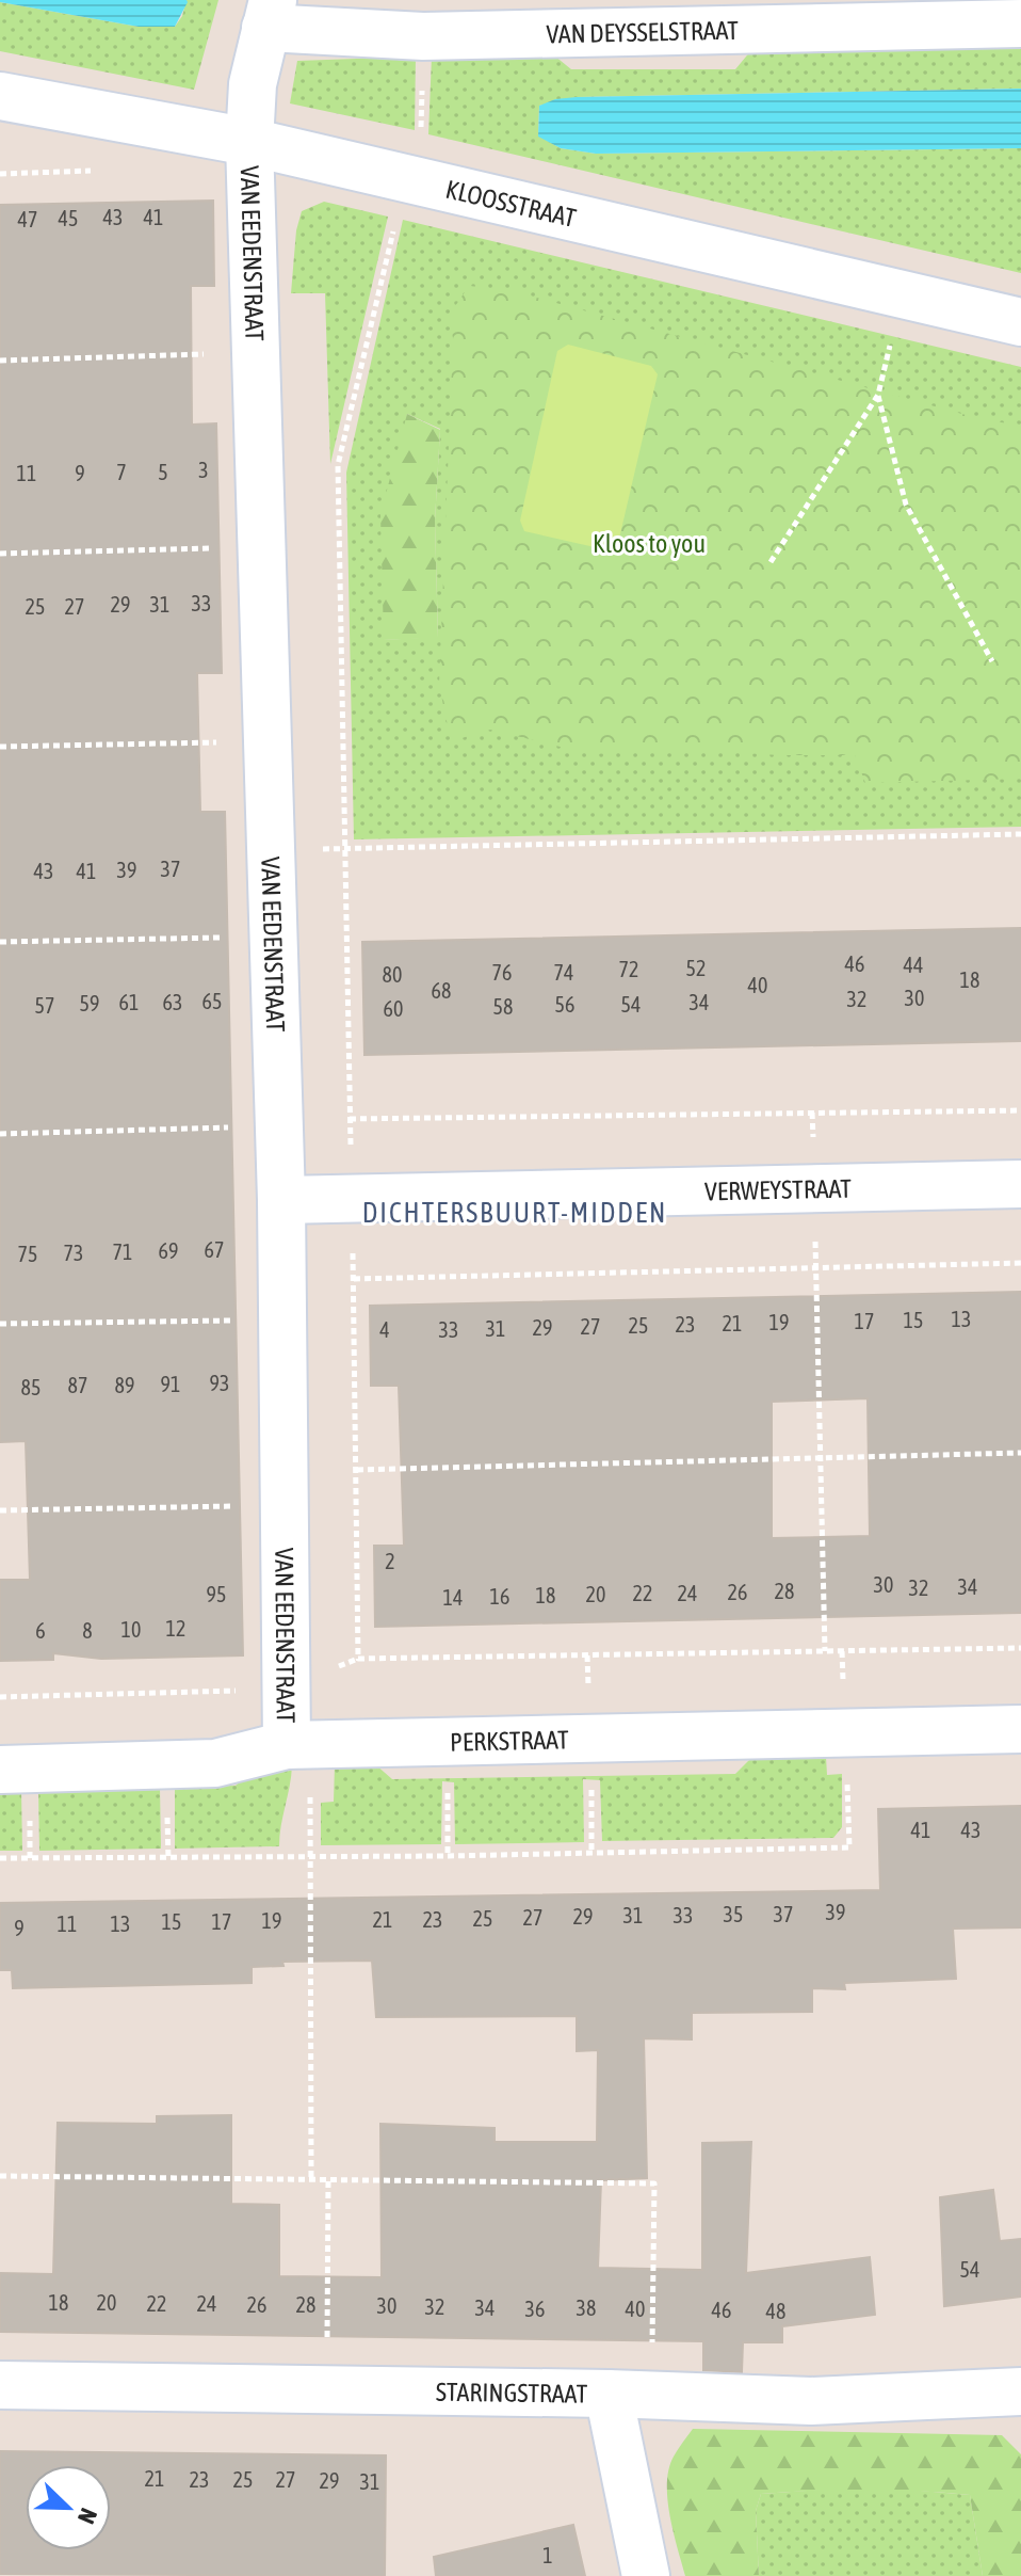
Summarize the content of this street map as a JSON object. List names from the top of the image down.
{
  "streets": {
    "street": [
      "VAN DEYSSELSTRAAT",
      "KLOOSSTRAAT",
      "VAN EEDENSTRAAT",
      "VERWEYSTRAAT",
      "PERKSTRAAT",
      "STARINGSTRAAT"
    ]
  },
  "crossings": [
    ["VAN DEYSSELSTRAAT", "VAN EEDENSTRAAT"],
    ["KLOOSSTRAAT", "VAN EEDENSTRAAT"],
    ["VAN EEDENSTRAAT", "VERWEYSTRAAT"],
    ["VAN EEDENSTRAAT", "PERKSTRAAT"]
  ],
  "districts": ["DICHTERSBUURT-MIDDEN"],
  "parks": ["Kloos to you"],
  "house_numbers": [
    "43",
    "41",
    "45",
    "47",
    "3",
    "7",
    "5",
    "11",
    "9",
    "33",
    "29",
    "31",
    "25",
    "27",
    "37",
    "39",
    "43",
    "41",
    "46",
    "44",
    "52",
    "72",
    "76",
    "74",
    "80",
    "18",
    "40",
    "68",
    "30",
    "32",
    "65",
    "61",
    "63",
    "34",
    "59",
    "56",
    "54",
    "57",
    "58",
    "60",
    "67",
    "69",
    "71",
    "73",
    "75",
    "13",
    "15",
    "17",
    "19",
    "21",
    "23",
    "25",
    "27",
    "29",
    "31",
    "4",
    "33",
    "93",
    "91",
    "87",
    "89",
    "85",
    "2",
    "30",
    "34",
    "32",
    "28",
    "26",
    "22",
    "24",
    "95",
    "20",
    "18",
    "16",
    "14",
    "12",
    "10",
    "6",
    "8",
    "41",
    "43",
    "39",
    "35",
    "37",
    "31",
    "33",
    "29",
    "27",
    "25",
    "21",
    "23",
    "19",
    "15",
    "17",
    "11",
    "13",
    "9",
    "54",
    "18",
    "20",
    "22",
    "24",
    "26",
    "28",
    "30",
    "32",
    "34",
    "38",
    "36",
    "40",
    "46",
    "48",
    "21",
    "23",
    "25",
    "27",
    "29",
    "31",
    "1"
  ],
  "north": "bottom right"
}
